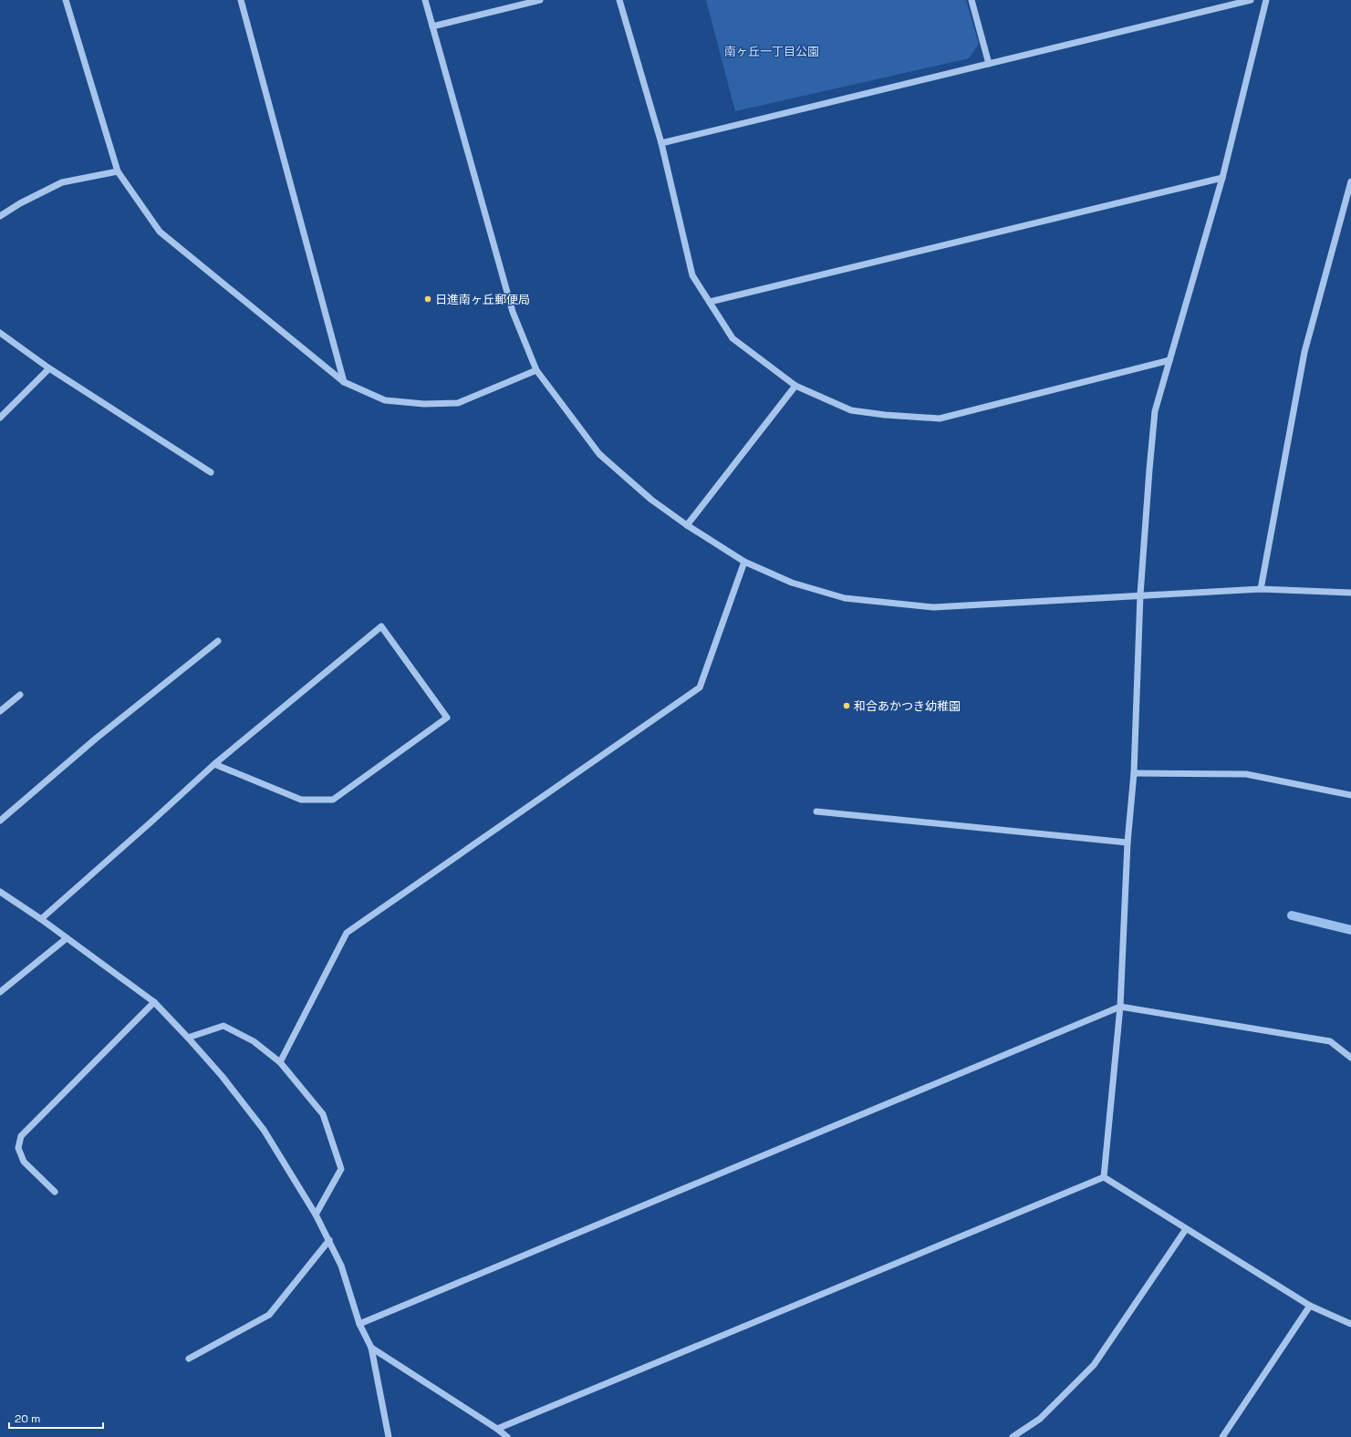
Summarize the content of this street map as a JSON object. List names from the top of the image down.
{
  "parks": ["南ヶ丘一丁目公園"],
  "places": ["日進南ヶ丘郵便局", "和合あかつき幼稚園"],
  "scale_bar": "20 m"
}
